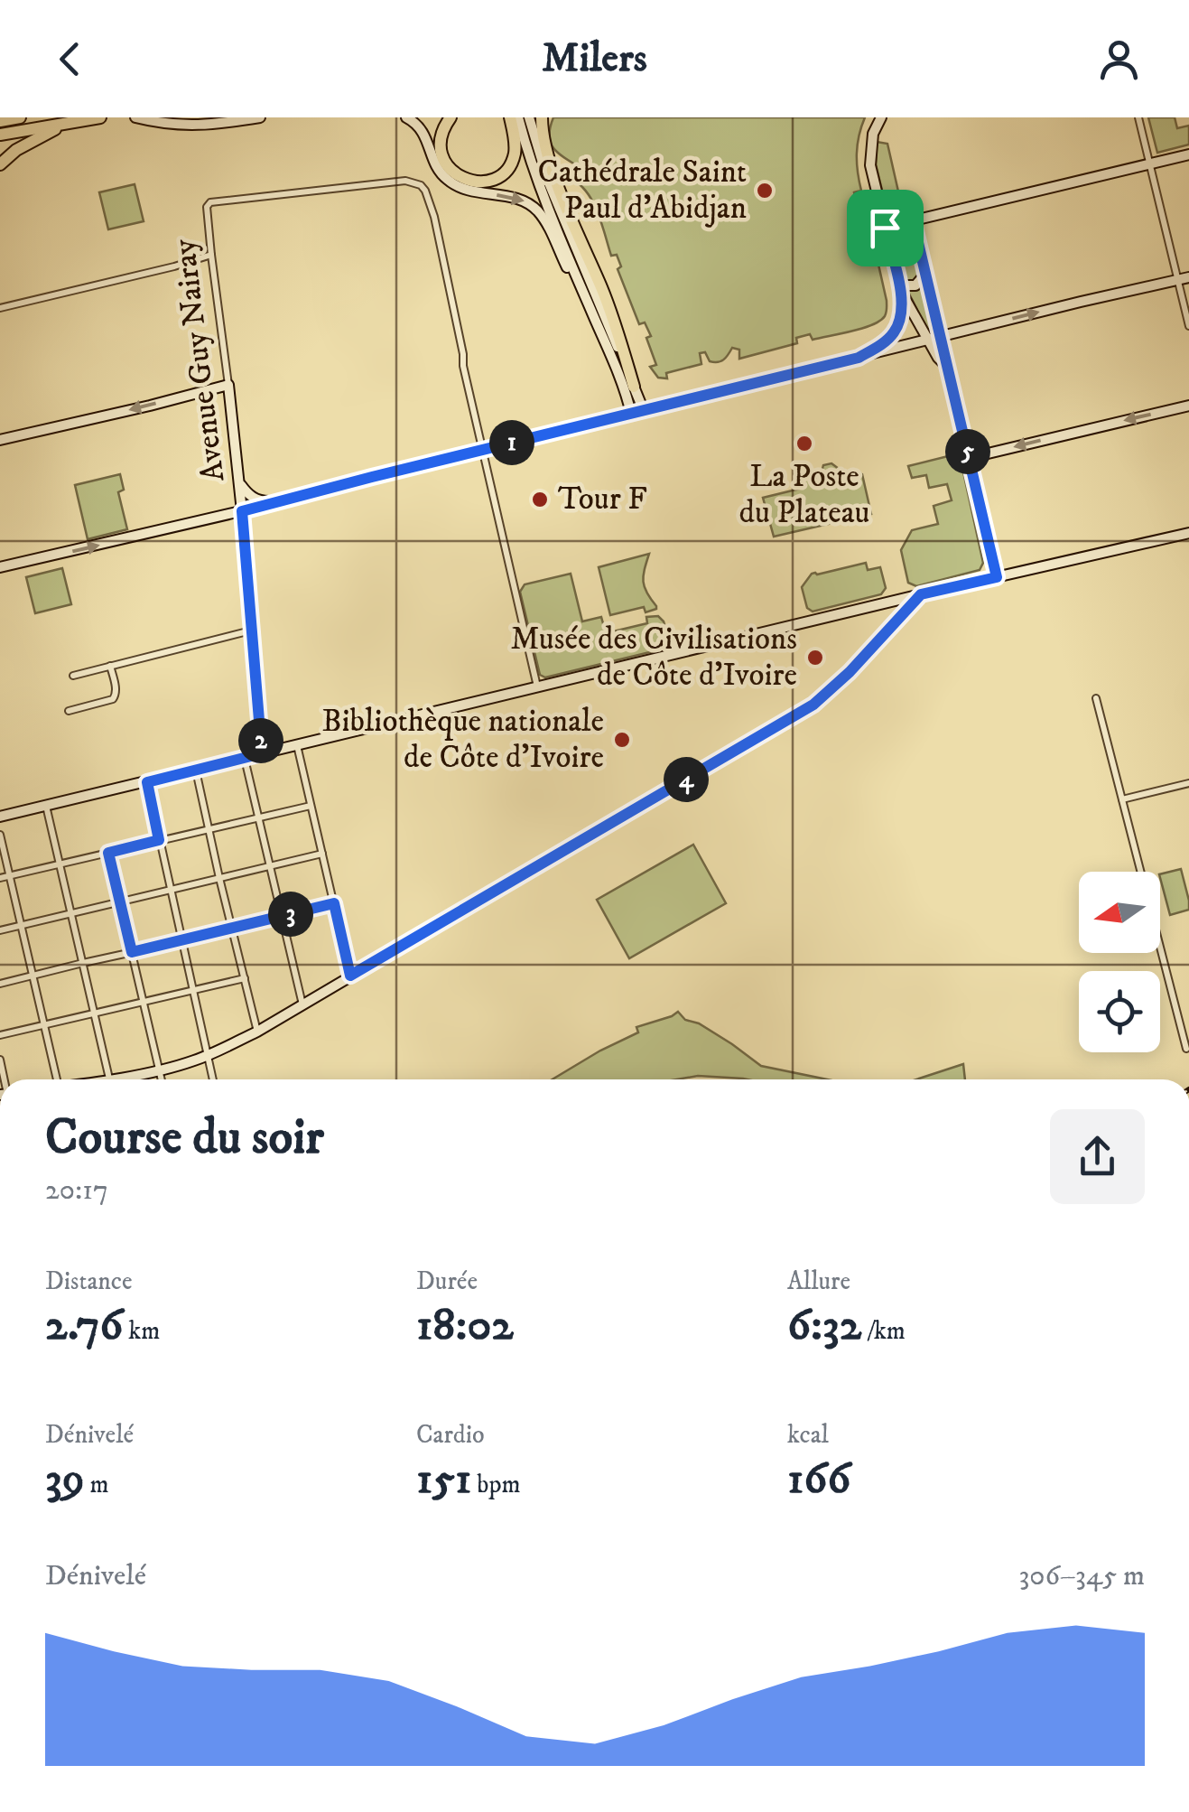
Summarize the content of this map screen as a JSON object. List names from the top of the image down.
{
  "streets": {
    "main road": ["Avenue Guy Nairay"]
  },
  "places": [
    "Cathédrale Saint Paul d'Abidjan",
    "La Poste du Plateau",
    "Tour F",
    "Musée des Civilisations de Côte d’Ivoire",
    "Bibliothèque nationale de Côte d'Ivoire"
  ],
  "north": "left",
  "page": {
    "header": "Milers",
    "pins": [
      "1",
      "5",
      "2",
      "4",
      "3"
    ],
    "heading": ["Course du soir", "20:17"],
    "stats": [
      ["Distance", "2.76 km"],
      ["Durée", "18:02"],
      ["Allure", "6:32 /km"],
      ["Dénivelé", "39 m"],
      ["Cardio", "151 bpm"],
      ["kcal", "166"]
    ],
    "chart": ["Dénivelé", "306–345 m"]
  }
}
